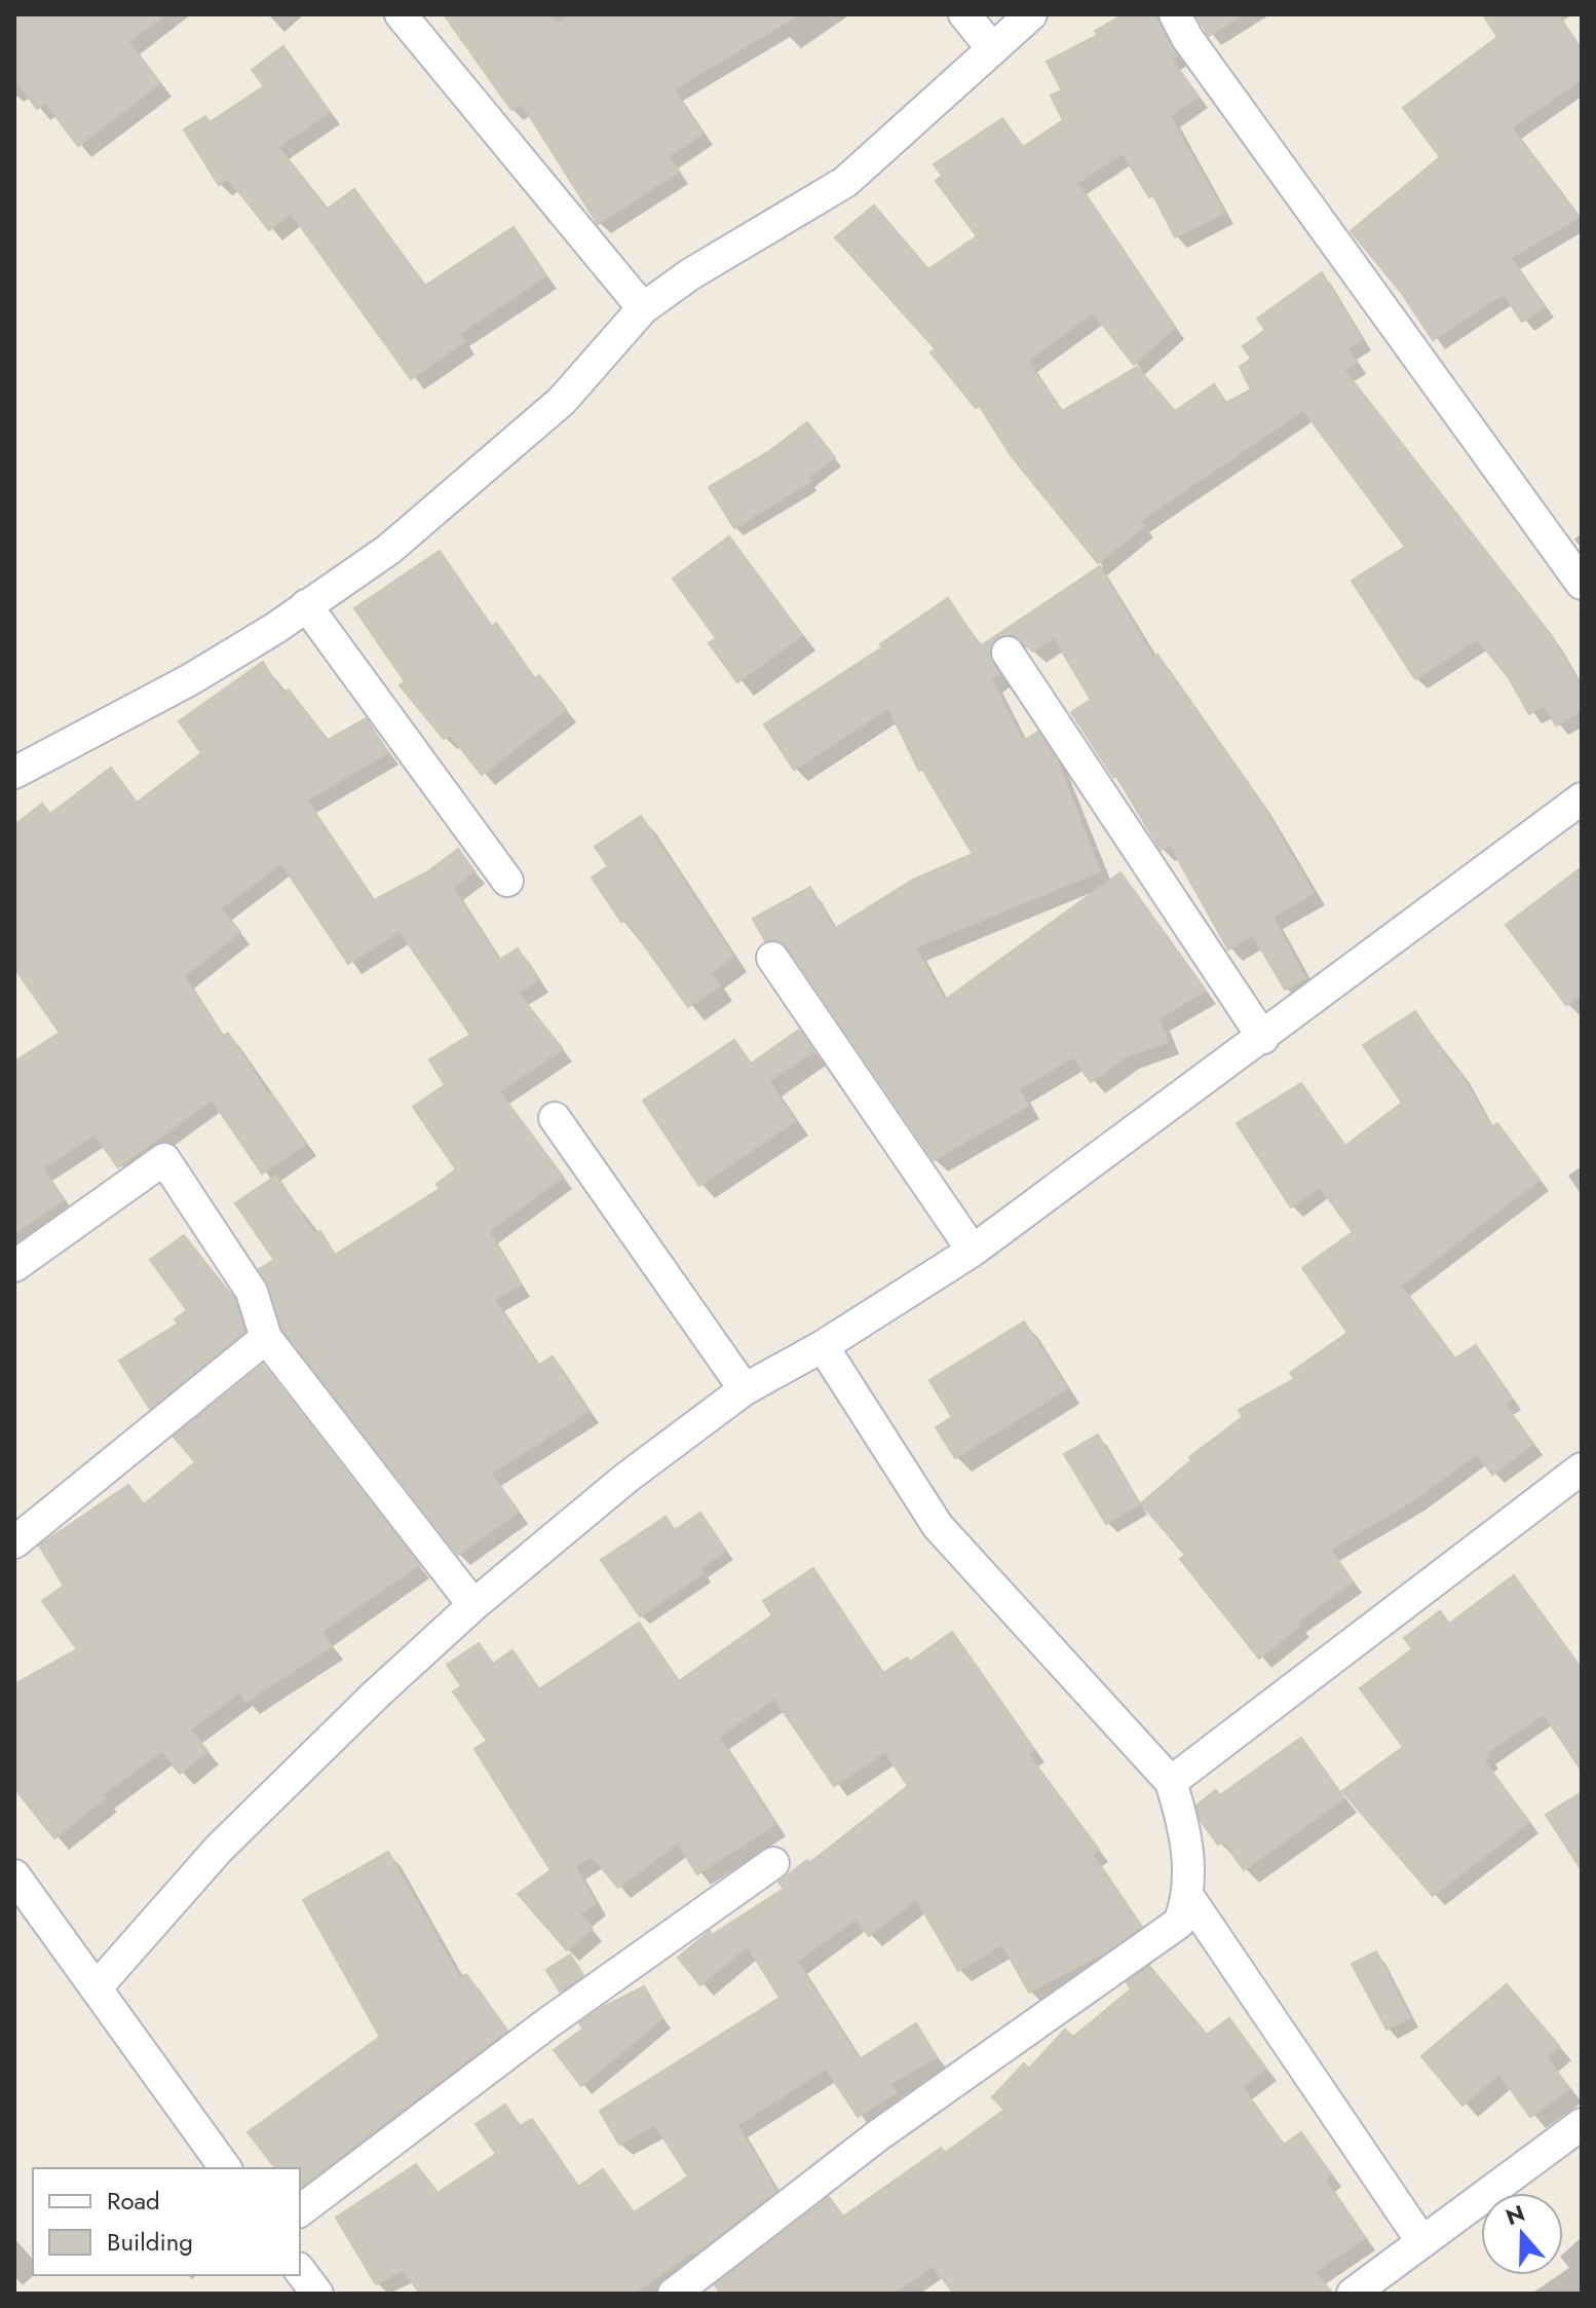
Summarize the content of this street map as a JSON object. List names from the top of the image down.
{
  "legend": ["Road", "Building"],
  "north": "top"
}
